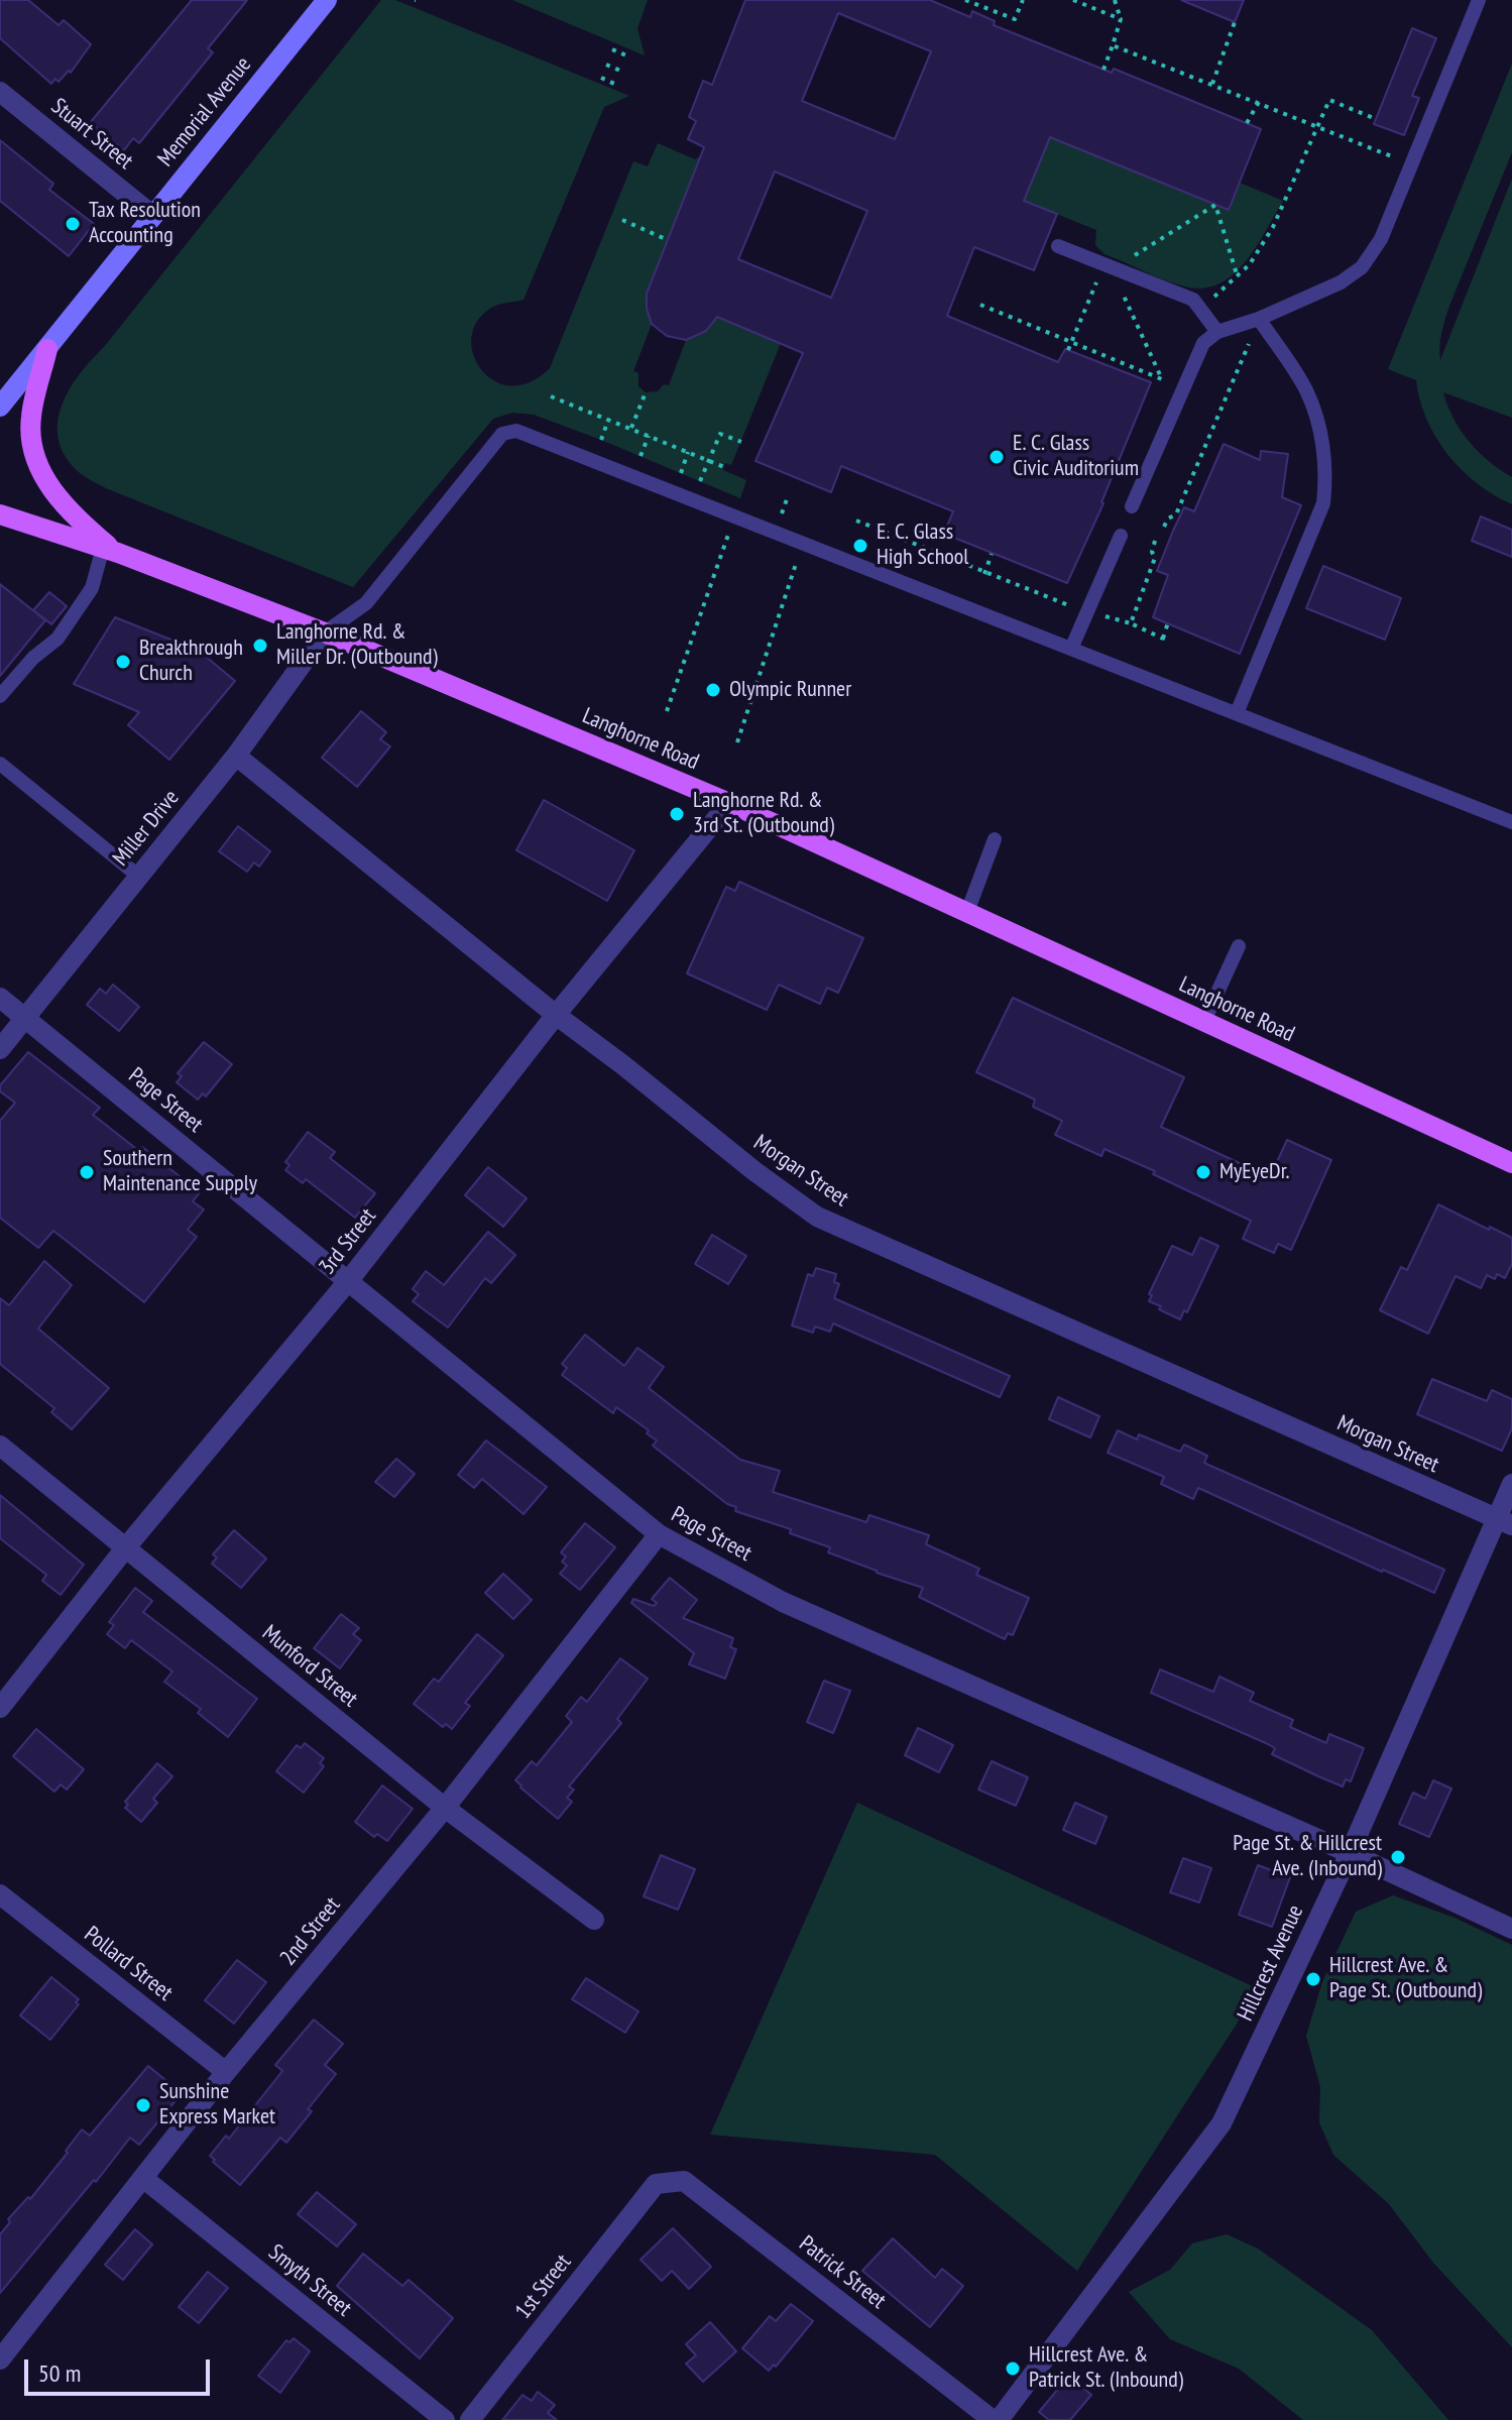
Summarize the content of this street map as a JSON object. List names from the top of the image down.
{
  "streets": {
    "main road": ["Memorial Avenue", "Langhorne Road"],
    "street": [
      "Stuart Street",
      "Miller Drive",
      "Page Street",
      "Morgan Street",
      "3rd Street",
      "Munford Street",
      "2nd Street",
      "Hillcrest Avenue",
      "Pollard Street",
      "Patrick Street",
      "Smyth Street",
      "1st Street"
    ]
  },
  "crossings": [
    ["Memorial Avenue", "Stuart Street"],
    ["Langhorne Road", "Miller Drive"],
    ["Langhorne Road", "3rd Street"],
    ["Miller Drive", "Page Street"],
    ["Miller Drive", "Morgan Street"],
    ["Page Street", "3rd Street"],
    ["Page Street", "2nd Street"],
    ["Page Street", "Hillcrest Avenue"],
    ["Morgan Street", "3rd Street"],
    ["Morgan Street", "Hillcrest Avenue"],
    ["3rd Street", "Munford Street"],
    ["Munford Street", "2nd Street"],
    ["2nd Street", "Pollard Street"],
    ["2nd Street", "Smyth Street"],
    ["Patrick Street", "1st Street"]
  ],
  "places": [
    "Tax Resolution Accounting",
    "E. C. Glass Civic Auditorium",
    "E. C. Glass High School",
    "Langhorne Rd. & Miller Dr. (Outbound)",
    "Breakthrough Church",
    "Olympic Runner",
    "Langhorne Rd. & 3rd St. (Outbound)",
    "Southern Maintenance Supply",
    "MyEyeDr.",
    "Page St. & Hillcrest Ave. (Inbound)",
    "Hillcrest Ave. & Page St. (Outbound)",
    "Sunshine Express Market",
    "Hillcrest Ave. & Patrick St. (Inbound)"
  ],
  "scale_bar": "50 m"
}
